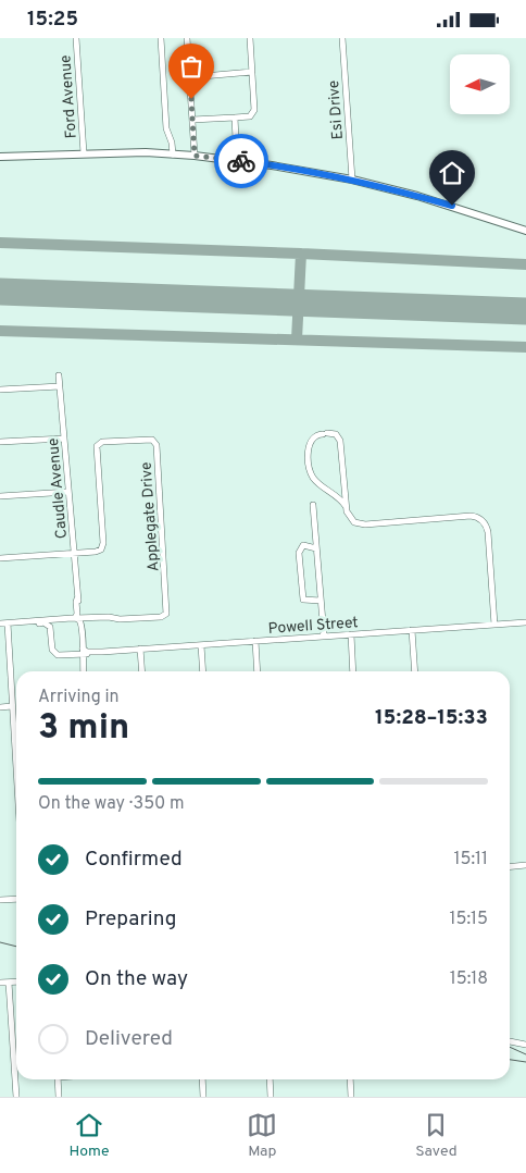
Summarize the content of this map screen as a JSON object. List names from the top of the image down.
{
  "streets": {
    "street": [
      "Ford Avenue",
      "Esi Drive",
      "Caudle Avenue",
      "Applegate Drive",
      "Powell Street"
    ]
  },
  "crossings": [
    ["Caudle Avenue", "Applegate Drive"],
    ["Caudle Avenue", "Powell Street"]
  ],
  "north": "left",
  "page": {
    "status": "15:25",
    "heading": ["3 min", "Arriving in", "15:28–15:33"],
    "bar": "On the way · 350 m",
    "list": [
      ["Confirmed", "15:11"],
      ["Preparing", "15:15"],
      ["On the way", "15:18"],
      "Delivered"
    ],
    "tabs": ["Home", "Map", "Saved"]
  }
}
